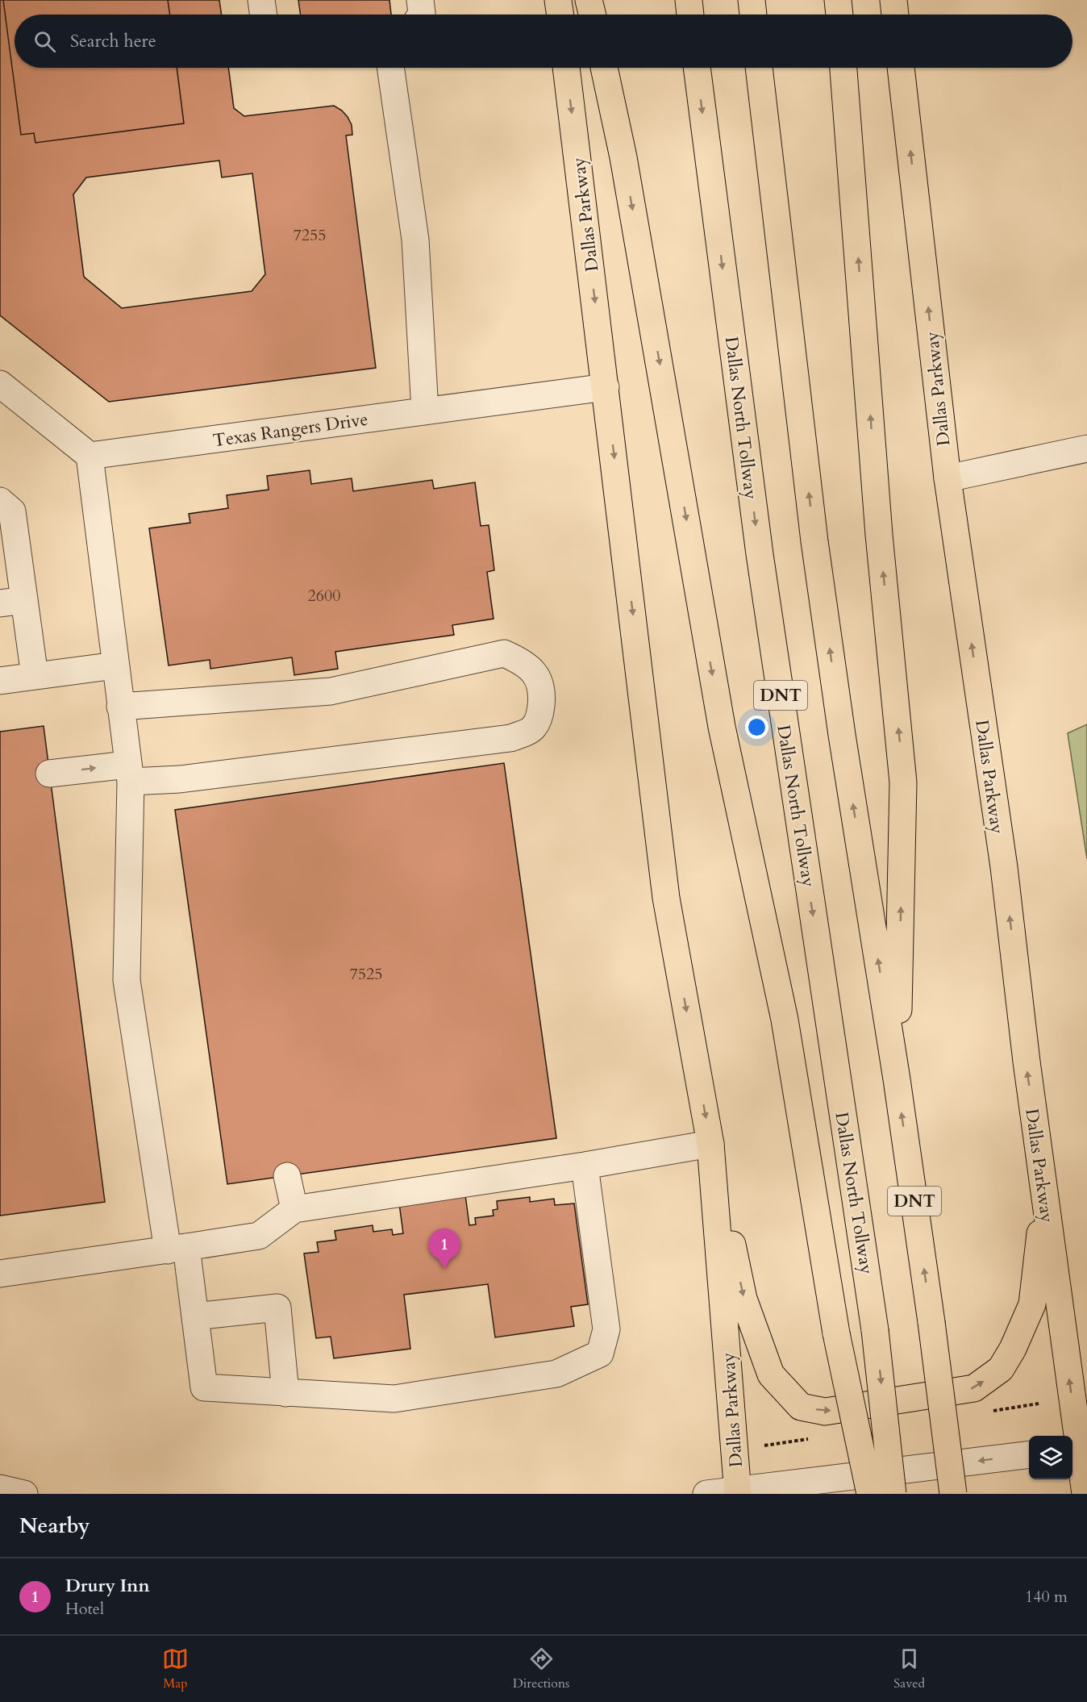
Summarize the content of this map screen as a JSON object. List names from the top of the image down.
{
  "streets": {
    "main road": ["Dallas Parkway", "Dallas North Tollway", "DNT"],
    "street": ["Texas Rangers Drive"]
  },
  "crossings": [
    ["Dallas Parkway", "Texas Rangers Drive"]
  ],
  "house_numbers": ["7255", "2600", "7525"],
  "page": {
    "search": "Search here",
    "pins": "1",
    "heading": "Nearby",
    "list": [
      {
        "mark": "1",
        "name": "Drury Inn",
        "note": "Hotel",
        "value": "140 m"
      }
    ],
    "nav": ["Map", "Directions", "Saved"]
  }
}
